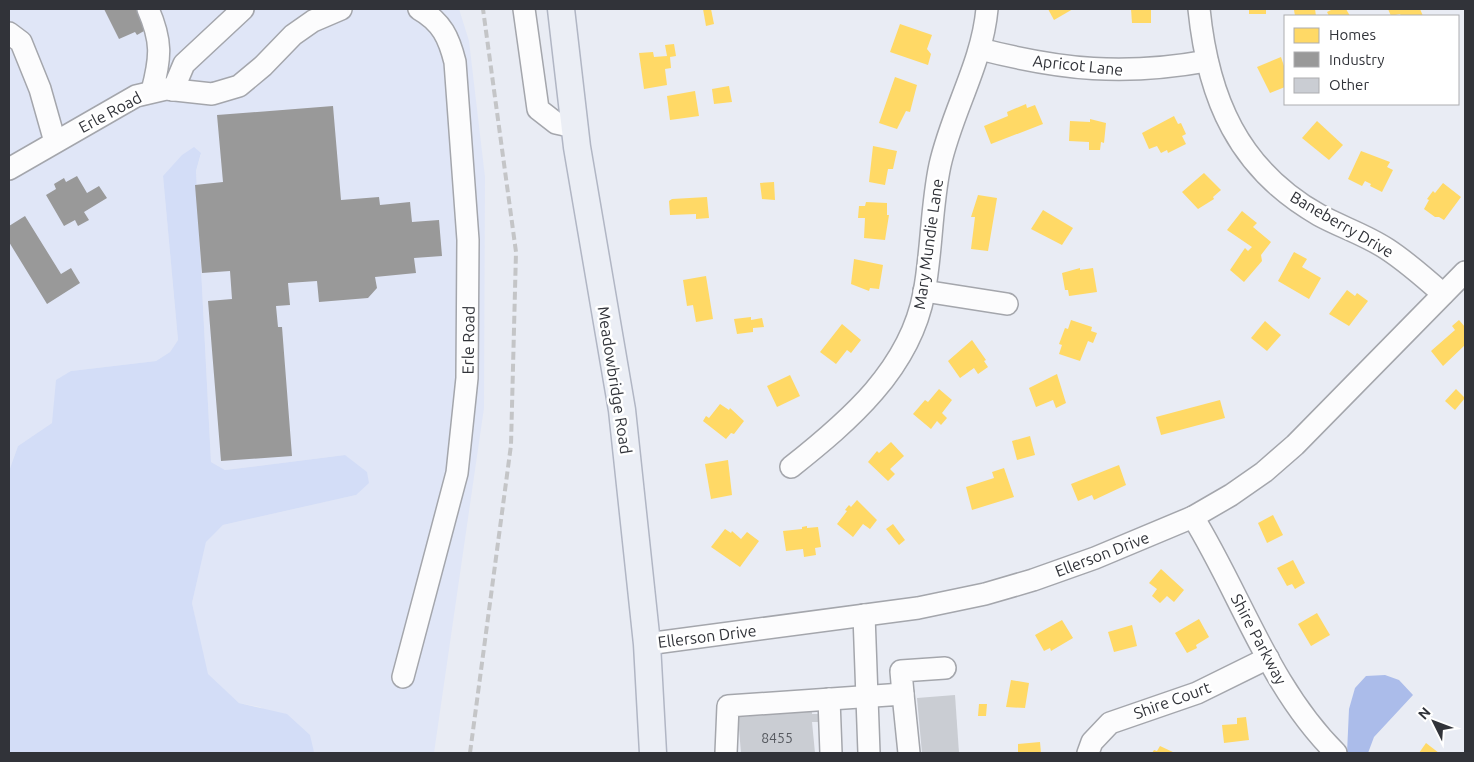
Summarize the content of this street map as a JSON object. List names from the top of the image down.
{
  "streets": {
    "main road": ["Meadowbridge Road"],
    "street": [
      "Apricot Lane",
      "Erle Road",
      "Baneberry Drive",
      "Mary Mundie Lane",
      "Ellerson Drive",
      "Shire Parkway",
      "Shire Court"
    ]
  },
  "crossings": [
    ["Apricot Lane", "Baneberry Drive"],
    ["Apricot Lane", "Mary Mundie Lane"],
    ["Baneberry Drive", "Ellerson Drive"],
    ["Meadowbridge Road", "Ellerson Drive"],
    ["Ellerson Drive", "Shire Parkway"],
    ["Shire Parkway", "Shire Court"]
  ],
  "house_numbers": ["8455"],
  "legend": ["Homes", "Industry", "Other"],
  "north": "top left"
}
